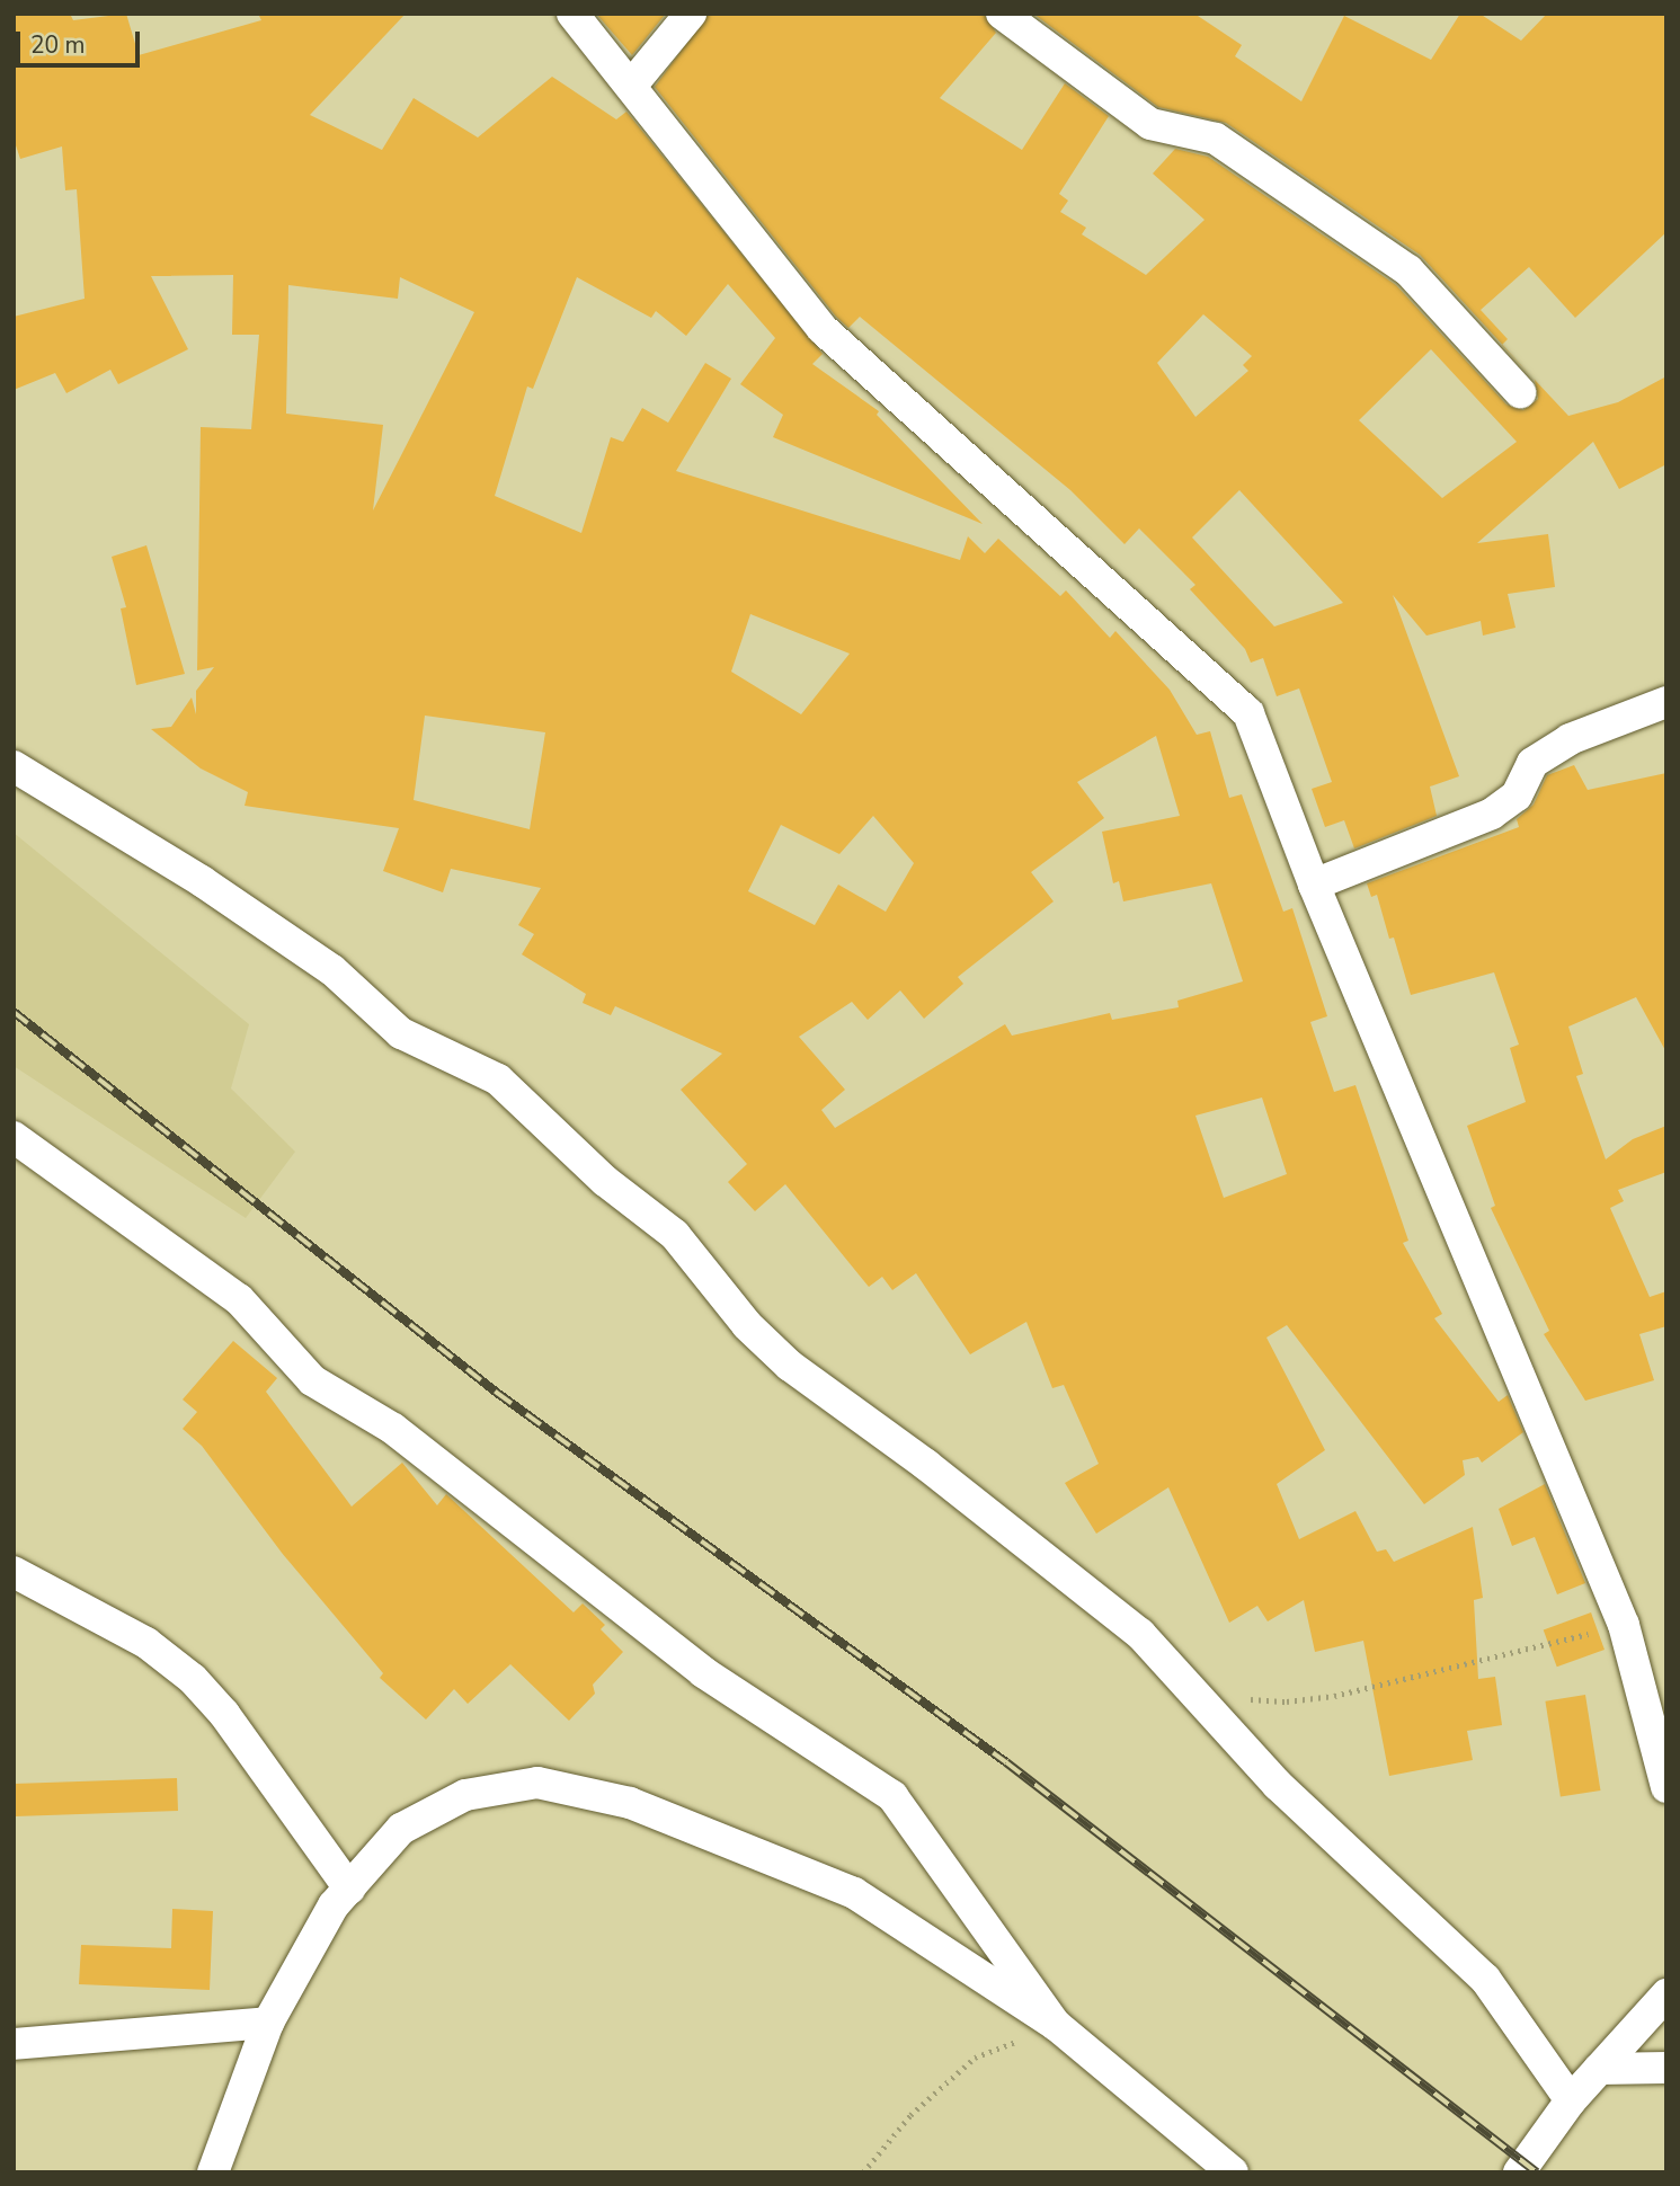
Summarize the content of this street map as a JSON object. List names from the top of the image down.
{
  "scale_bar": "20 m"
}
